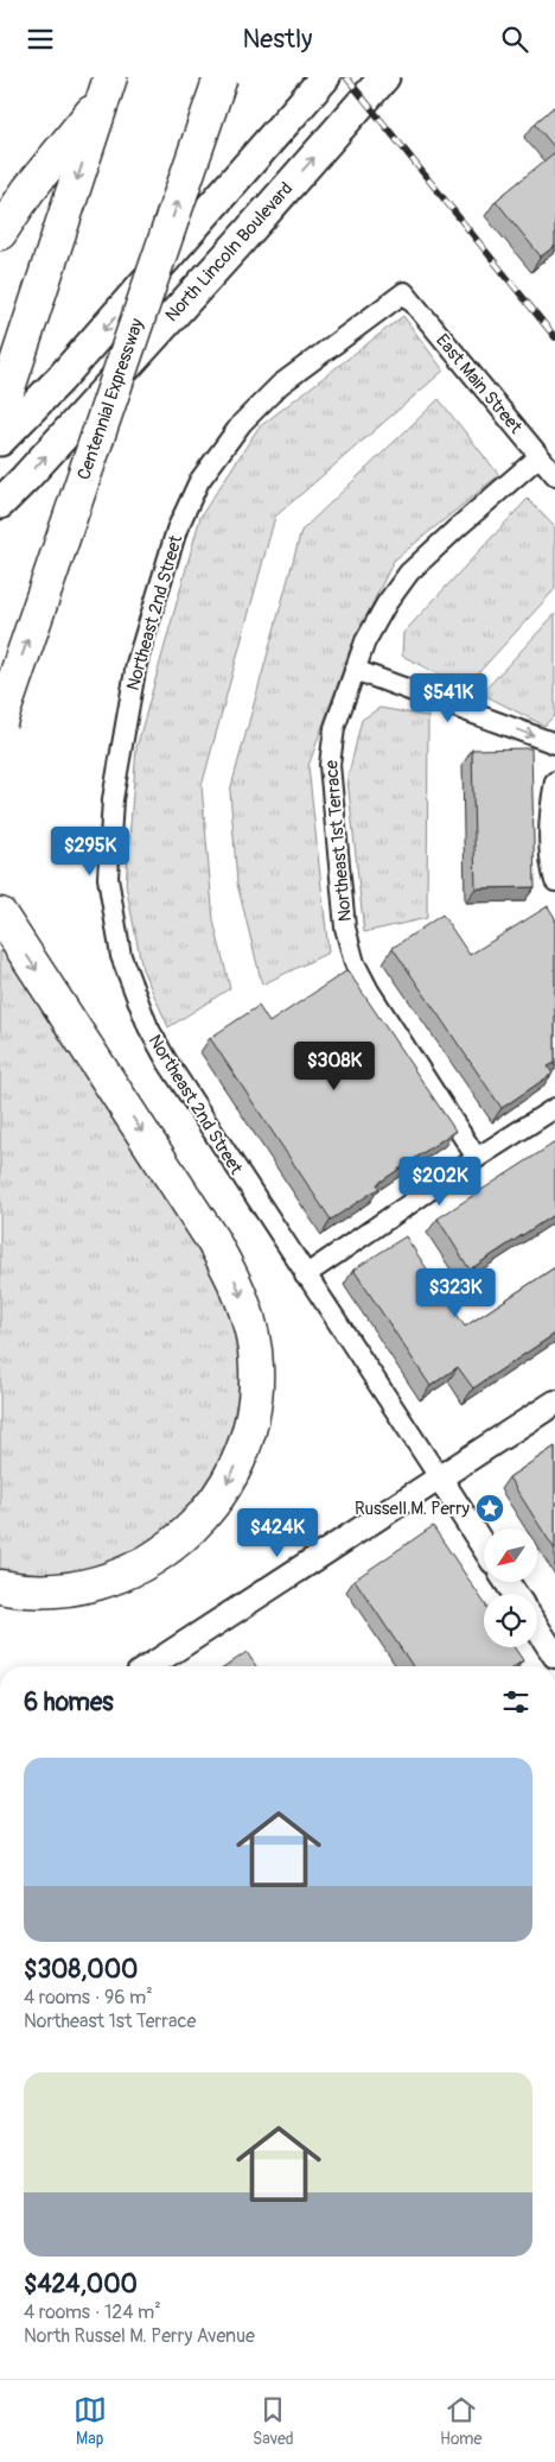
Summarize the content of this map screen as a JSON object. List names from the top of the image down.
{
  "streets": {
    "highway": ["Centennial Expressway"],
    "main road": ["North Lincoln Boulevard"],
    "street": ["East Main Street", "Northeast 2nd Street", "Northeast 1st Terrace"]
  },
  "crossings": [
    ["East Main Street", "Northeast 2nd Street"],
    ["East Main Street", "Northeast 1st Terrace"]
  ],
  "places": {
    "place": ["Russell M. Perry"]
  },
  "north": "bottom left",
  "page": {
    "header": "Nestly",
    "price": [
      "$541K",
      "$295K",
      "$308K",
      "$202K",
      "$323K",
      "$424K"
    ],
    "heading": "6 homes",
    "list": [
      {
        "name": "$308,000",
        "note": "4 rooms · 96 m² · Northeast 1st Terrace"
      },
      {
        "name": "$424,000",
        "note": "4 rooms · 124 m² · North Russel M. Perry Avenue"
      }
    ],
    "tabs": ["Map", "Saved", "Home"]
  }
}
